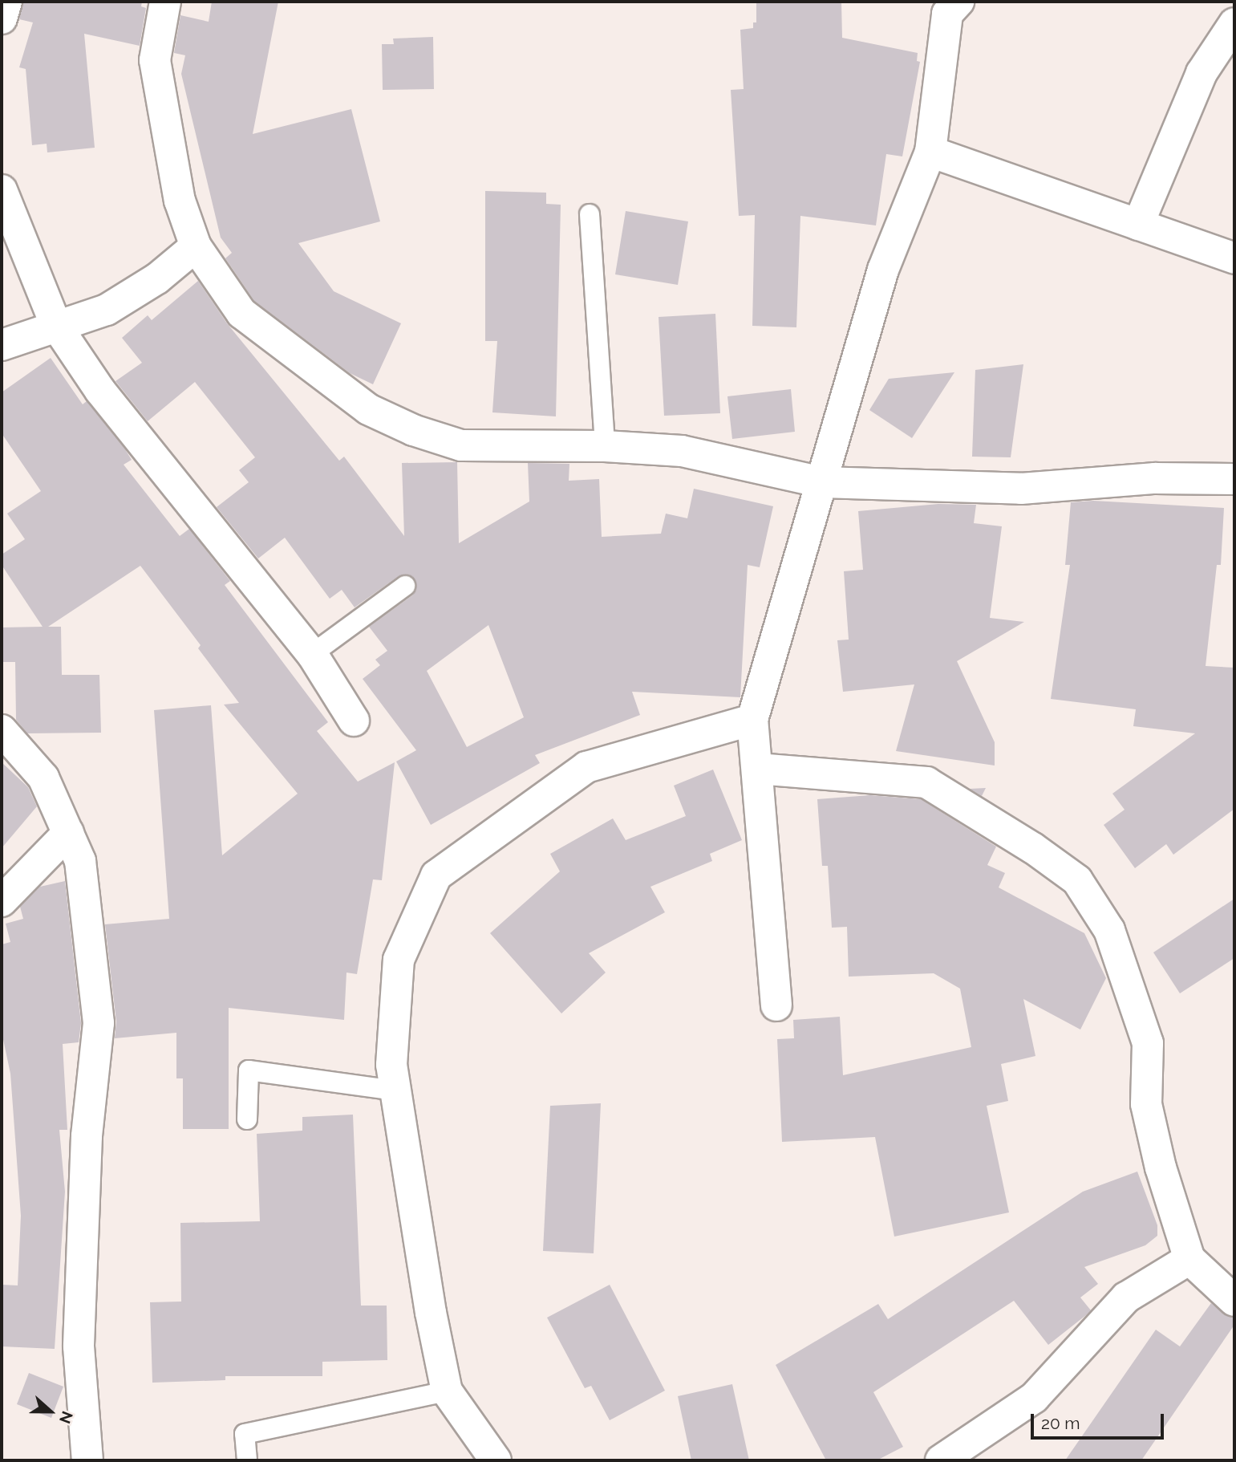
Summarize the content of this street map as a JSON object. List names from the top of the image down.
{
  "scale_bar": "20 m",
  "north": "right"
}
